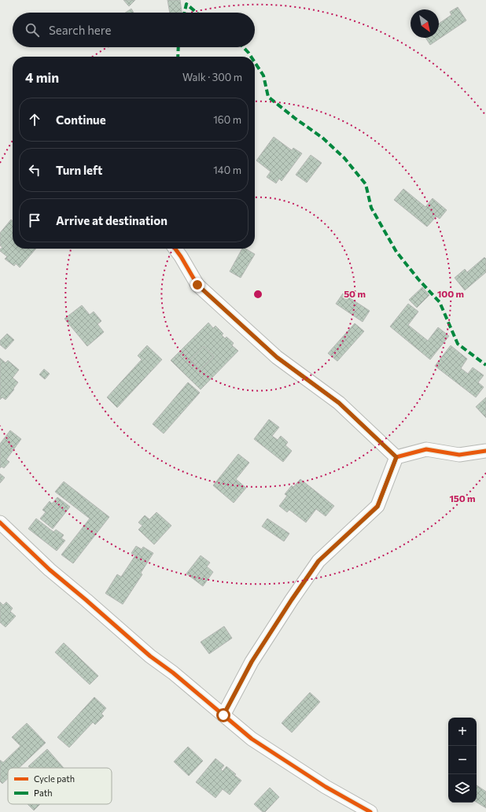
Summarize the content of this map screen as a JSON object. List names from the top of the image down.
{
  "legend": ["Cycle path", "Path"],
  "north": "bottom right",
  "page": {
    "search": "Search here",
    "heading": ["4 min", "Walk · 300 m"],
    "list": [
      ["Continue", "160 m"],
      ["Turn left", "140 m"],
      "Arrive at destination"
    ],
    "map_buttons": ["+", "−"]
  },
  "rings": ["50 m", "100 m", "150 m"]
}
